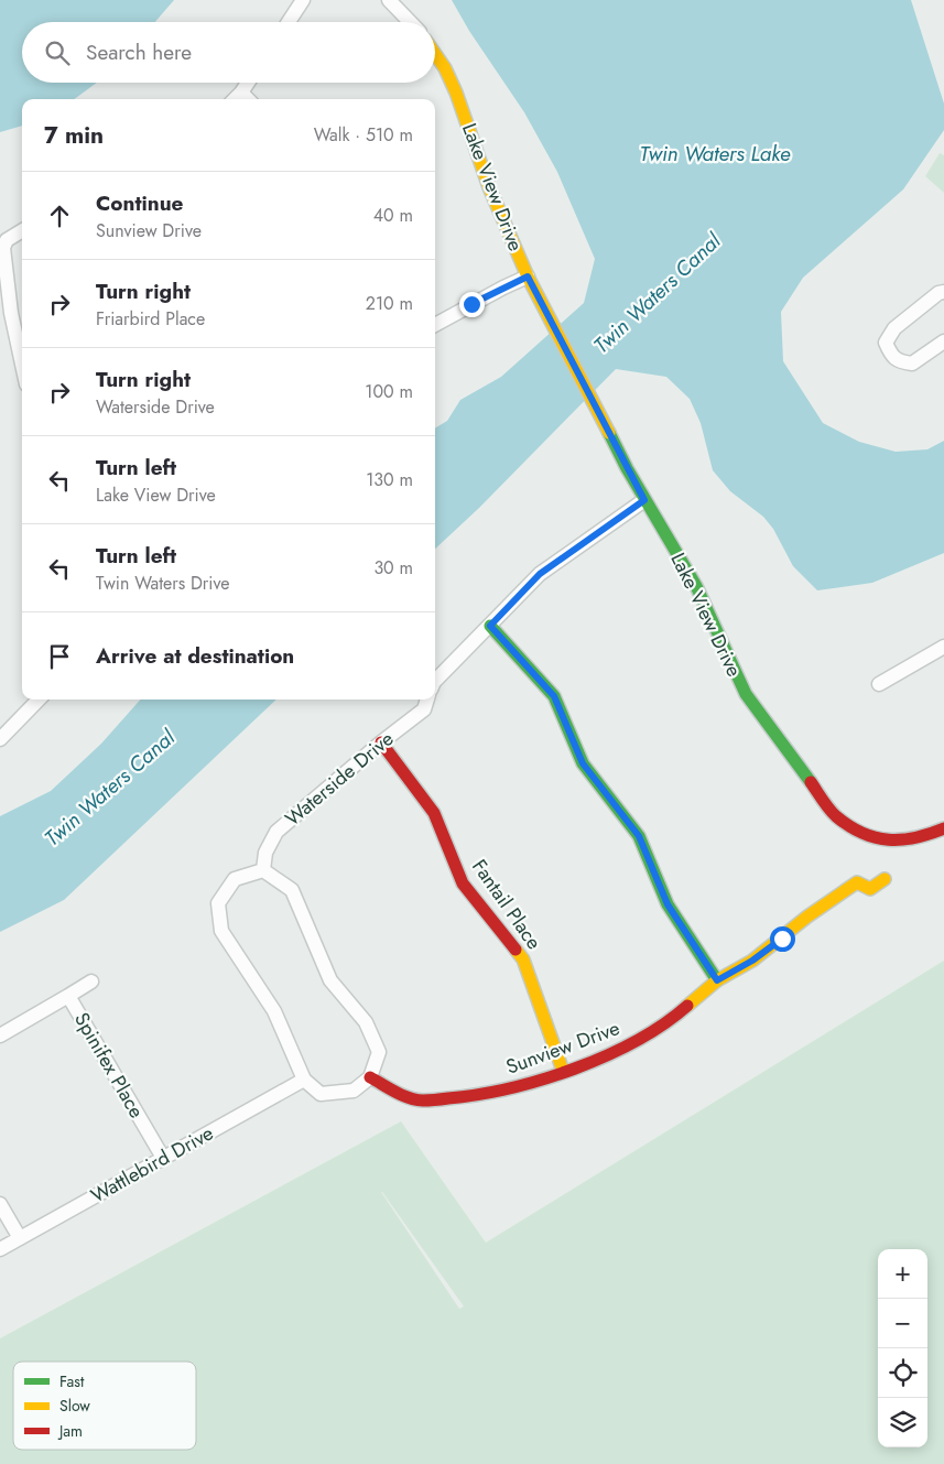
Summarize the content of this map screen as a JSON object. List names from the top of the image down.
{
  "streets": {
    "street": [
      "Lake View Drive",
      "Waterside Drive",
      "Fantail Place",
      "Sunview Drive",
      "Spinifex Place",
      "Wattlebird Drive"
    ]
  },
  "crossings": [
    ["Waterside Drive", "Fantail Place"],
    ["Fantail Place", "Sunview Drive"],
    ["Spinifex Place", "Wattlebird Drive"]
  ],
  "water": ["Twin Waters Lake", "Twin Waters Canal"],
  "legend": ["Fast", "Slow", "Jam"],
  "page": {
    "search": "Search here",
    "heading": ["7 min", "Walk · 510 m"],
    "list": [
      ["Continue", "Sunview Drive", "40 m"],
      ["Turn right", "Friarbird Place", "210 m"],
      ["Turn right", "Waterside Drive", "100 m"],
      ["Turn left", "Lake View Drive", "130 m"],
      ["Turn left", "Twin Waters Drive", "30 m"],
      "Arrive at destination"
    ],
    "map_buttons": ["+", "−"]
  }
}
